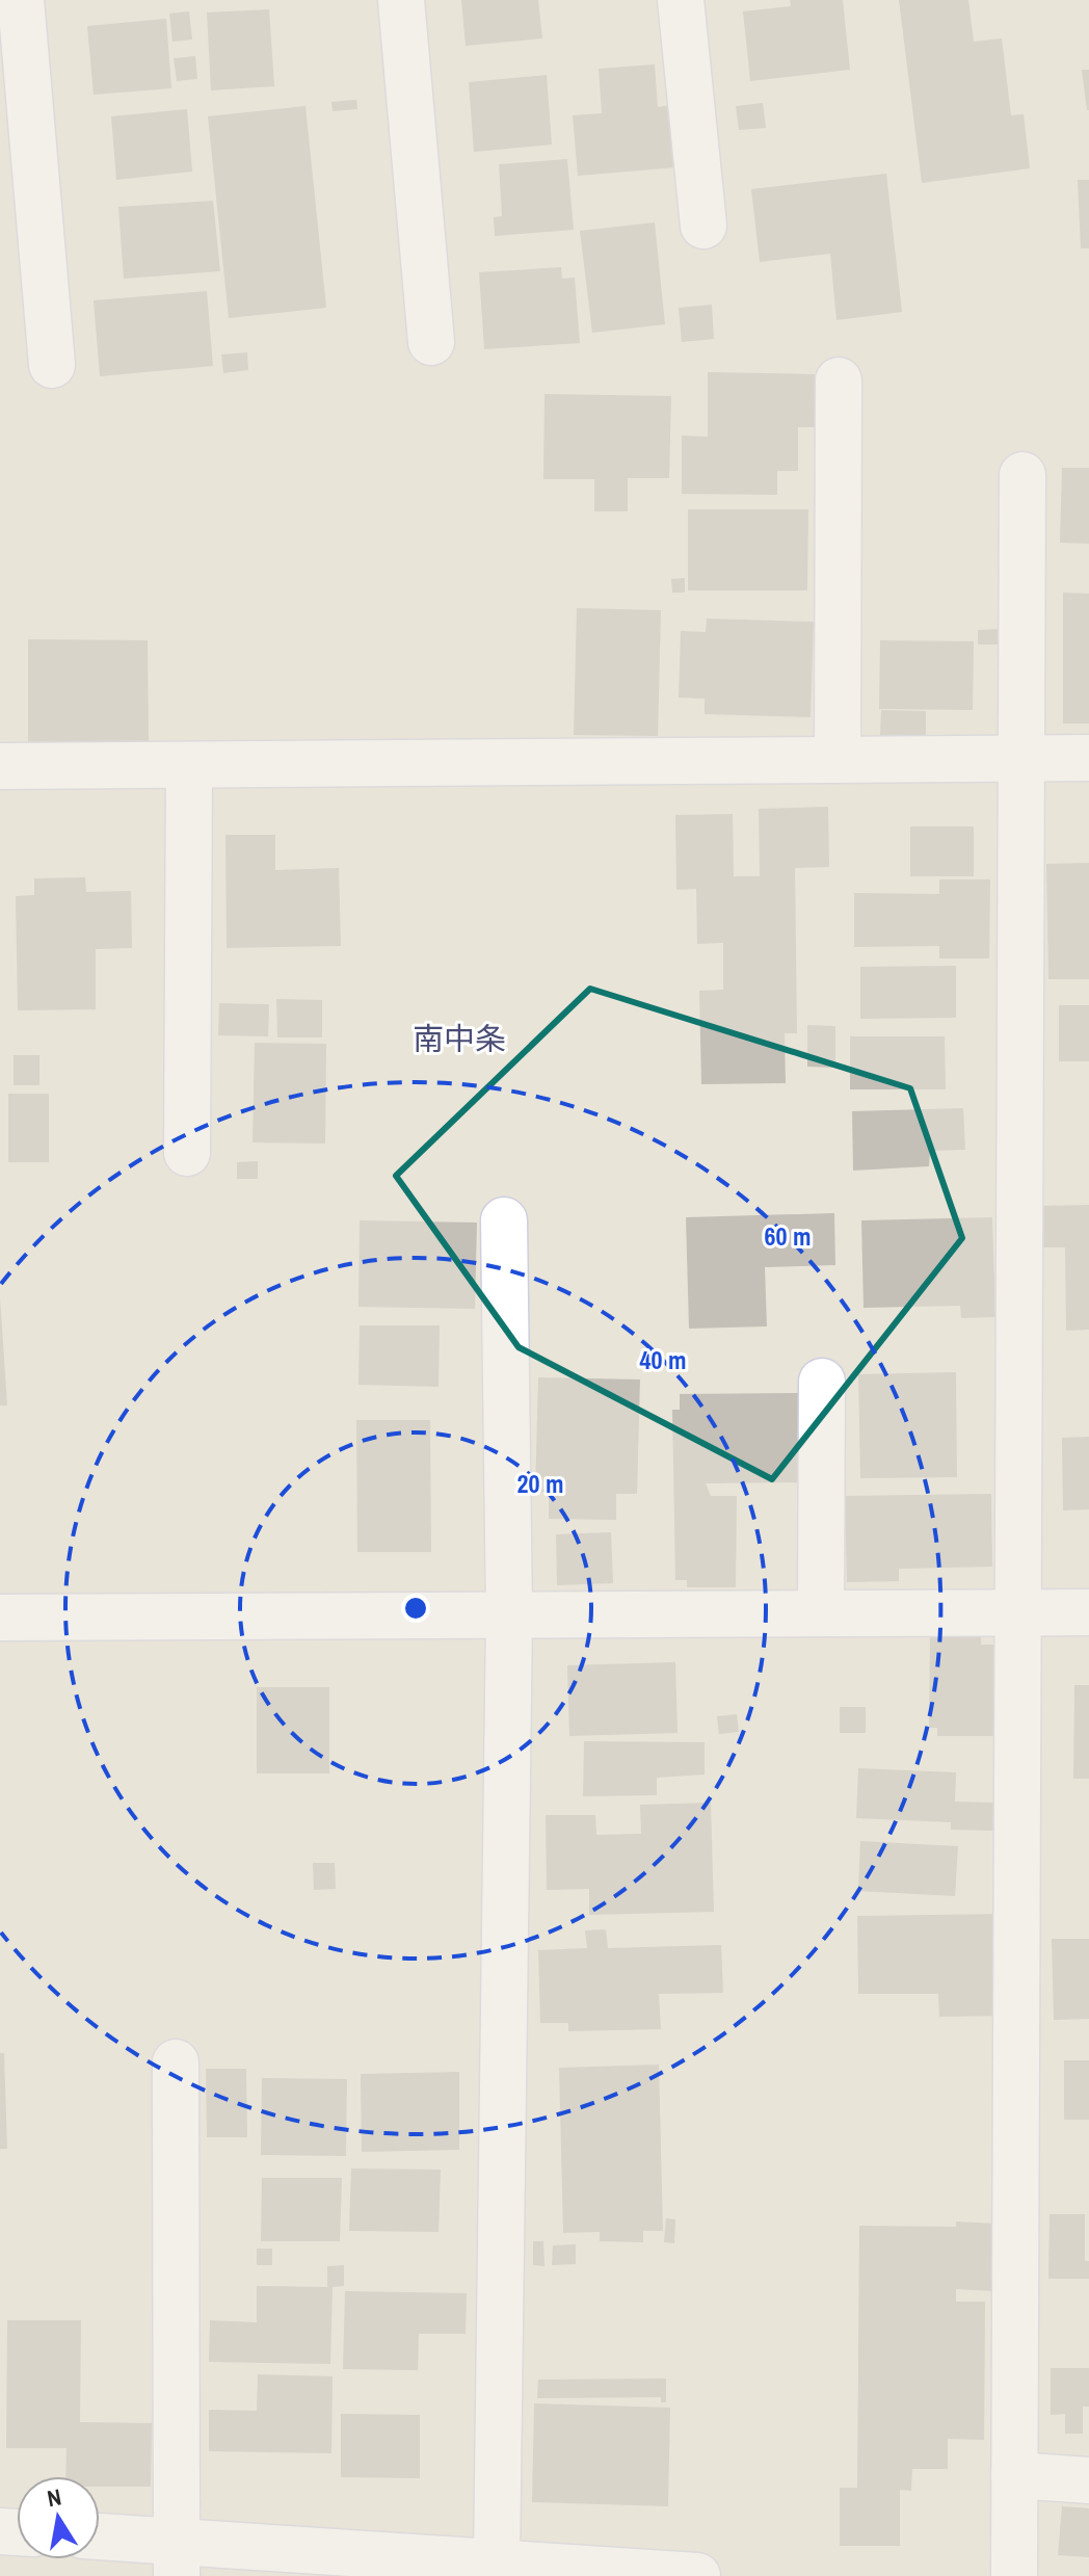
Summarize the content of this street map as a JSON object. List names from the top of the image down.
{
  "districts": ["南中条"],
  "north": "top",
  "rings": ["60 m", "40 m", "20 m"]
}
